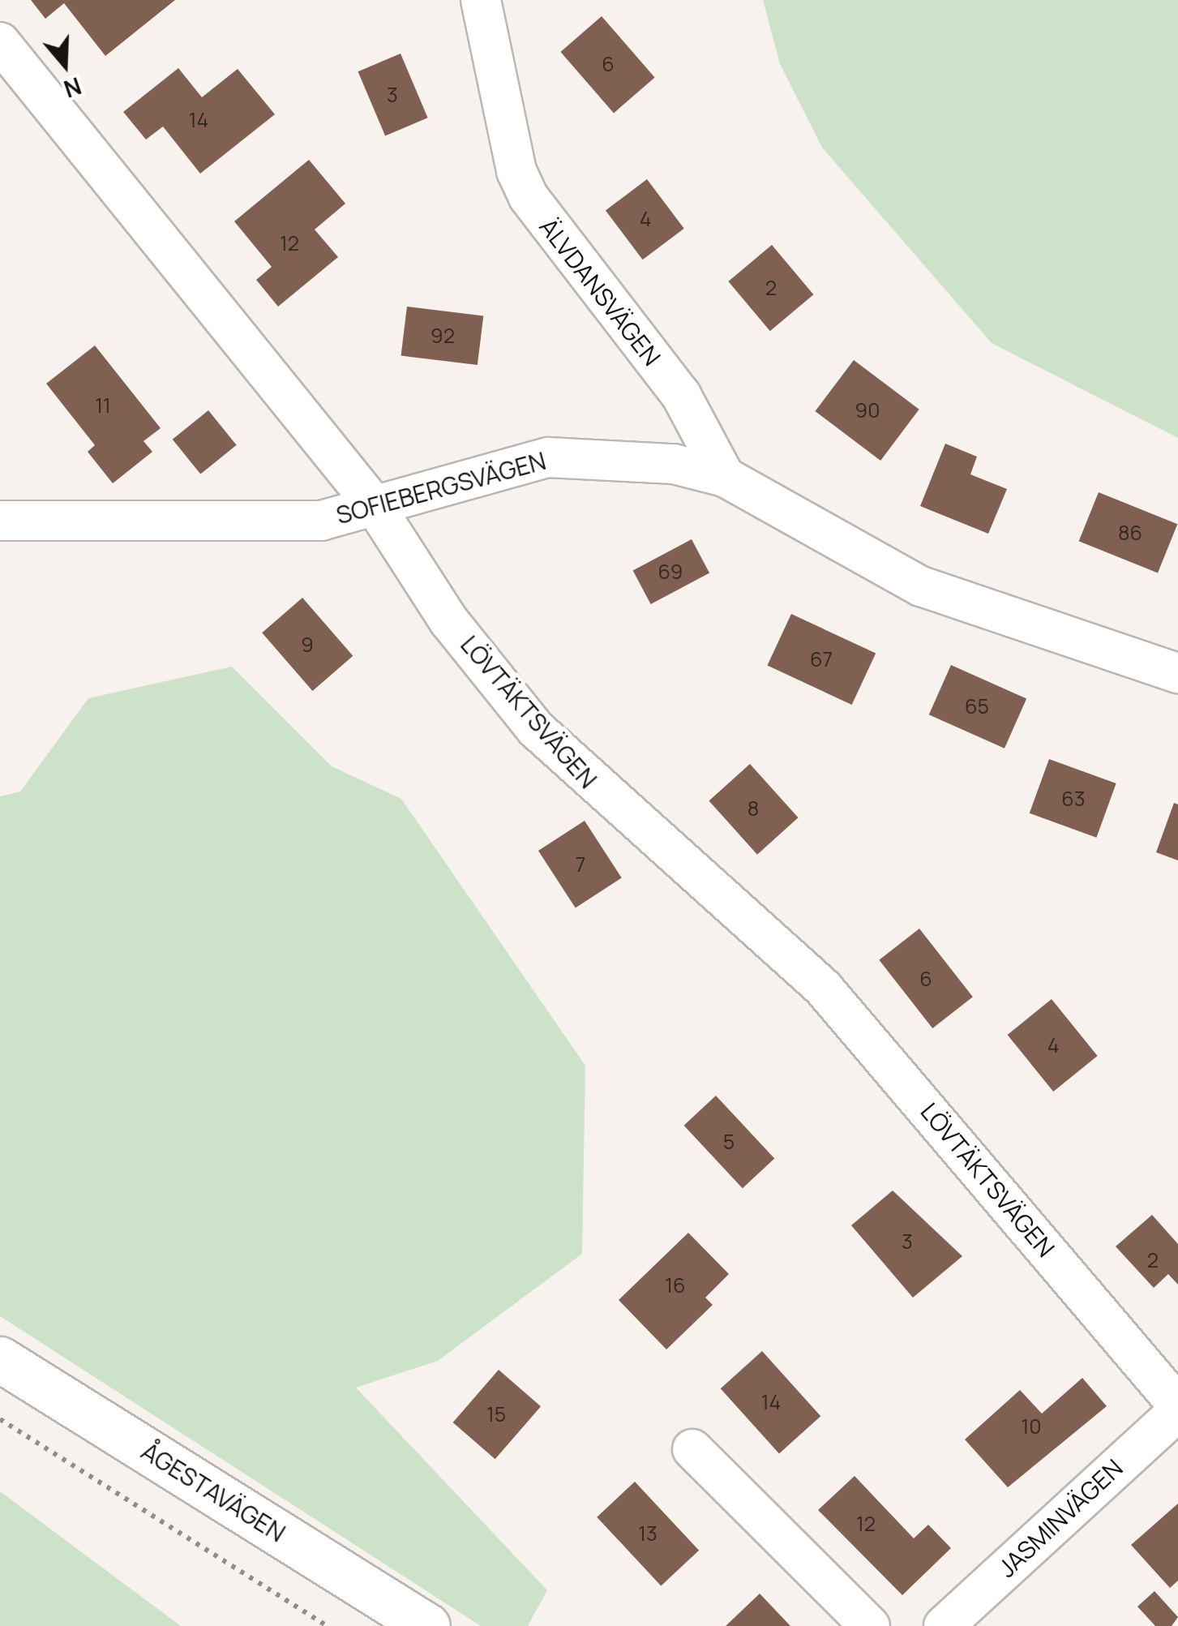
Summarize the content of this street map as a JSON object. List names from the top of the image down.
{
  "streets": {
    "main road": ["ÅGESTAVÄGEN"],
    "street": [
      "ÄLVDANSVÄGEN",
      "SOFIEBERGSVÄGEN",
      "LÖVTÄKTSVÄGEN",
      "JASMINVÄGEN"
    ]
  },
  "crossings": [
    ["ÄLVDANSVÄGEN", "SOFIEBERGSVÄGEN"],
    ["SOFIEBERGSVÄGEN", "LÖVTÄKTSVÄGEN"],
    ["LÖVTÄKTSVÄGEN", "JASMINVÄGEN"]
  ],
  "house_numbers": [
    "6",
    "3",
    "14",
    "4",
    "12",
    "2",
    "92",
    "11",
    "90",
    "86",
    "69",
    "9",
    "67",
    "65",
    "63",
    "8",
    "7",
    "6",
    "4",
    "5",
    "3",
    "2",
    "16",
    "14",
    "15",
    "10",
    "12",
    "13"
  ],
  "north": "bottom"
}
